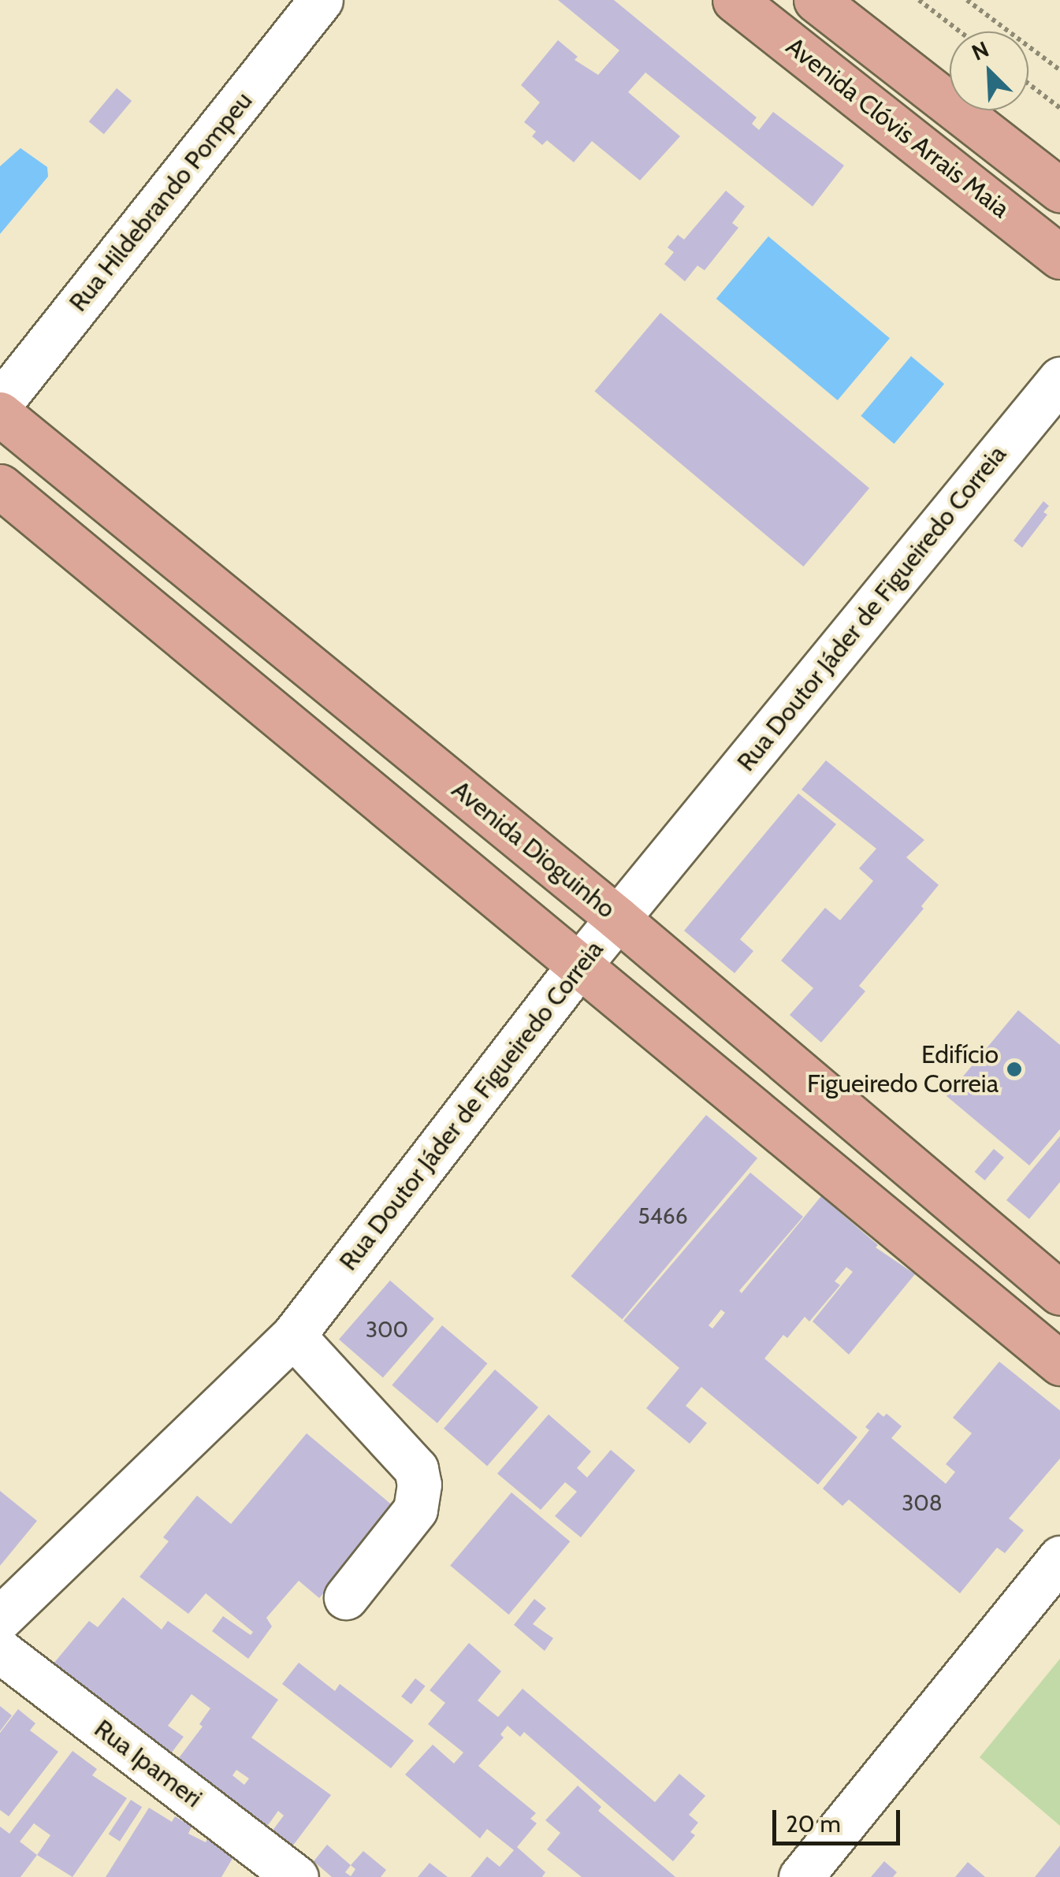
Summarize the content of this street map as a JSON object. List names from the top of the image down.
{
  "streets": {
    "main road": ["Avenida Clóvis Arrais Maia", "Avenida Dioguinho"],
    "street": ["Rua Hildebrando Pompeu", "Rua Doutor Jáder de Figueiredo Correia", "Rua Ipameri"]
  },
  "crossings": [
    ["Rua Doutor Jáder de Figueiredo Correia", "Avenida Dioguinho"]
  ],
  "places": ["Edifício Figueiredo Correia"],
  "house_numbers": ["5466", "300", "308"],
  "scale_bar": "20 m",
  "north": "top left"
}
